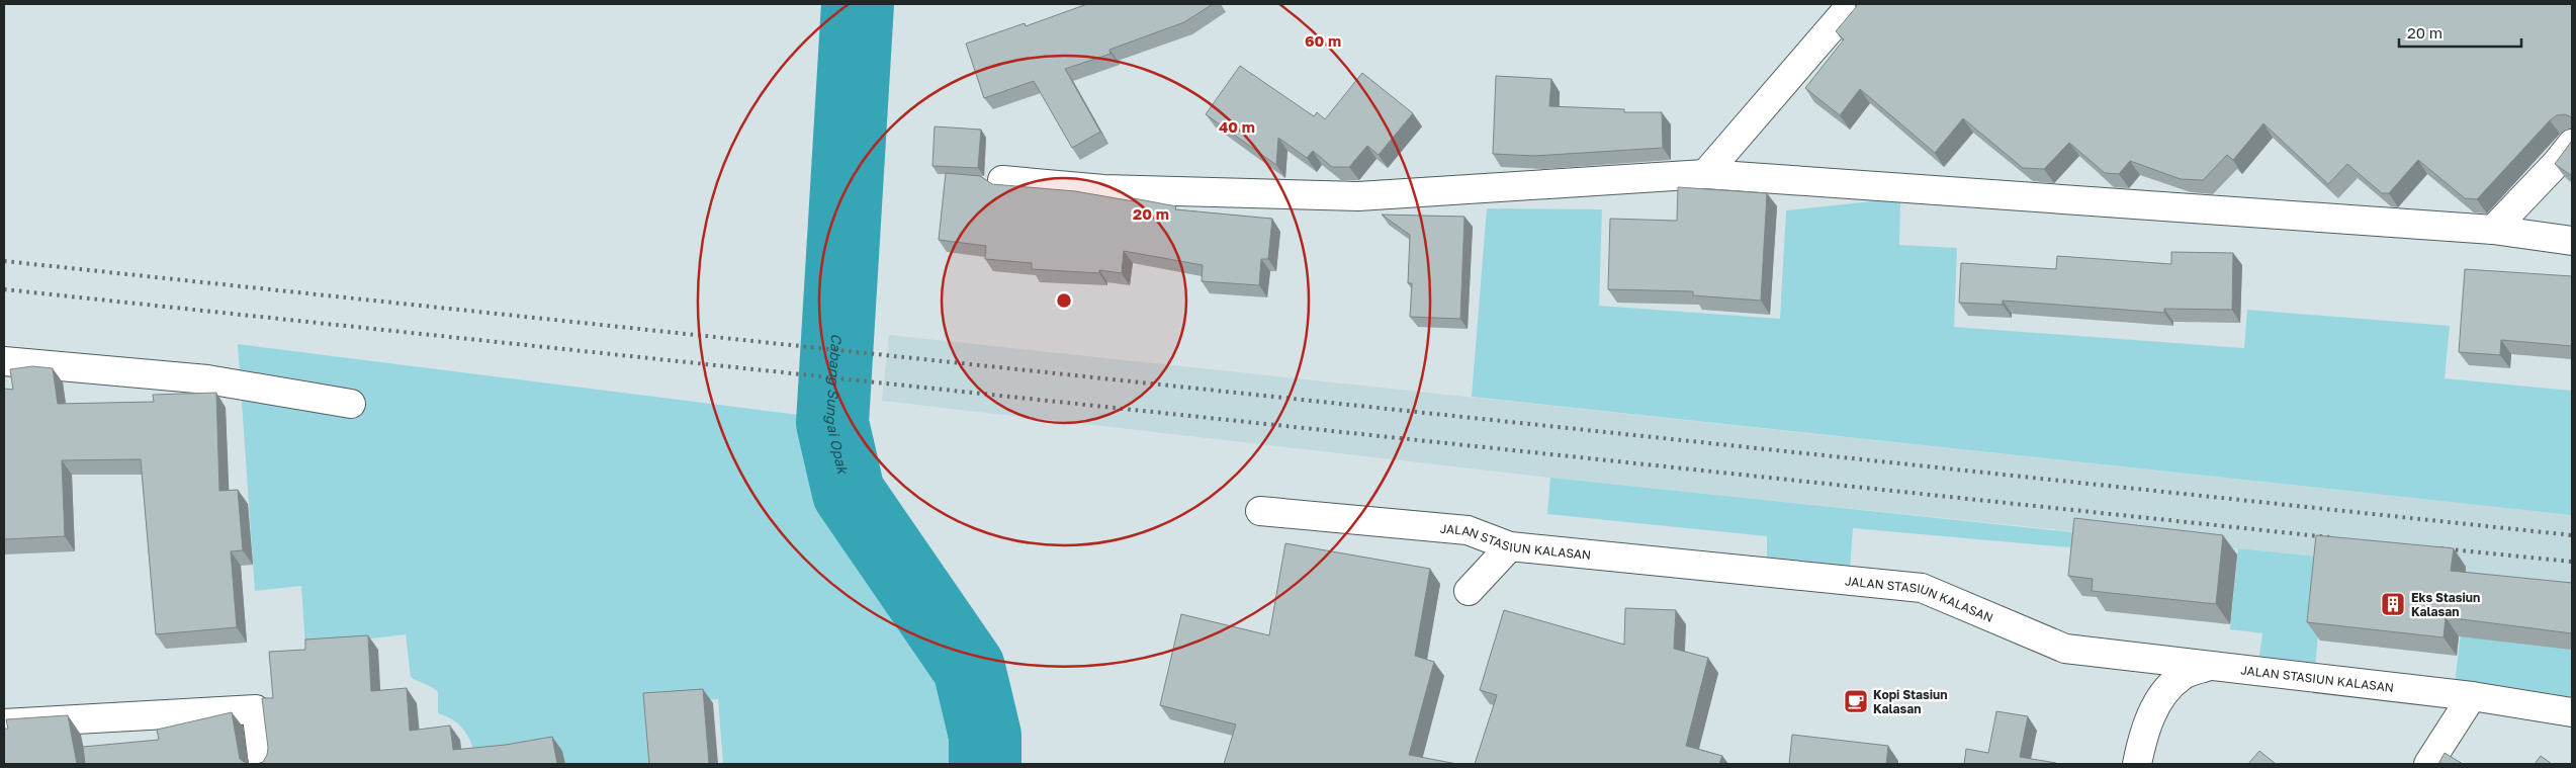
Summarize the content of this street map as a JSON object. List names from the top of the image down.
{
  "streets": {
    "street": ["JALAN STASIUN KALASAN"]
  },
  "water": ["Cabang Sungai Opak"],
  "places": {
    "building": ["Eks Stasiun Kalasan"],
    "cafe": ["Kopi Stasiun Kalasan"]
  },
  "scale_bar": "20 m",
  "rings": ["60 m", "40 m", "20 m"]
}
